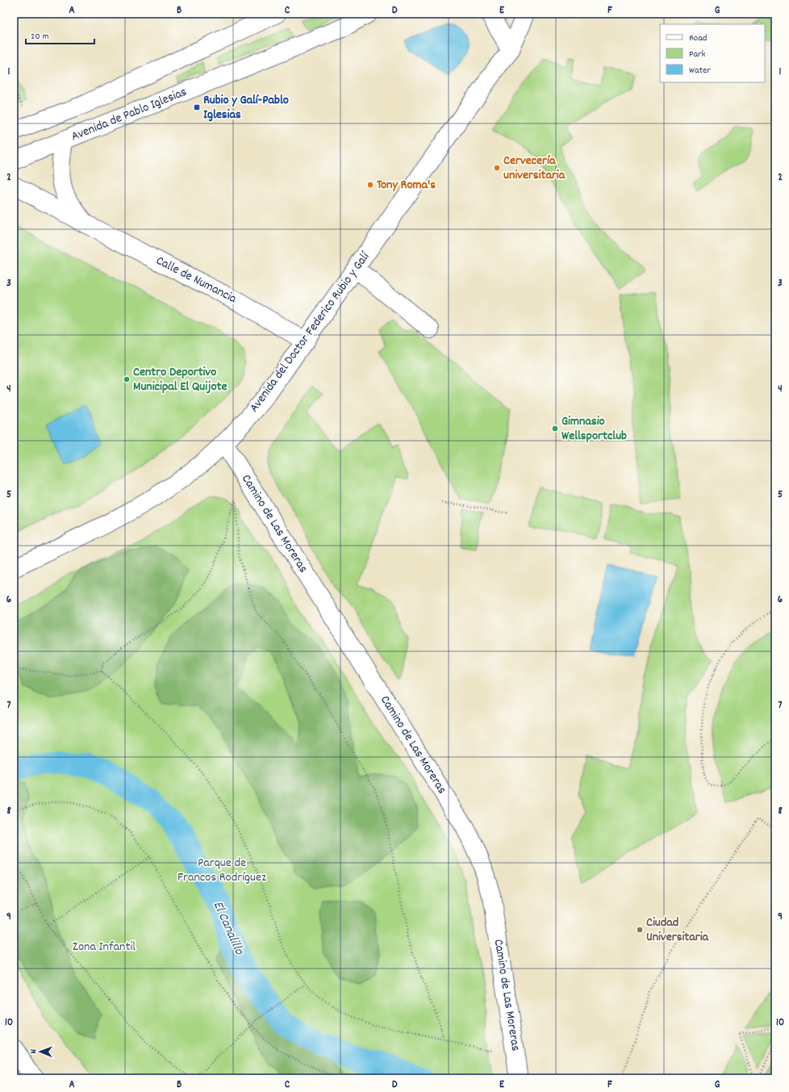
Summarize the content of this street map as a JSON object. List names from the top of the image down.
{
  "streets": {
    "street": [
      "Avenida de Pablo Iglesias",
      "Calle de Numancia",
      "Avenida del Doctor Federico Rubio y Galí",
      "Camino de Las Moreras"
    ]
  },
  "crossings": [
    ["Avenida de Pablo Iglesias", "Calle de Numancia"],
    ["Calle de Numancia", "Avenida del Doctor Federico Rubio y Galí"],
    ["Avenida del Doctor Federico Rubio y Galí", "Camino de Las Moreras"]
  ],
  "water": ["El Canalillo"],
  "parks": ["Parque de Francos Rodríguez", "Zona Infantil"],
  "places": {
    "transit": ["Rubio y Galí-Pablo Iglesias"],
    "other": [
      "Cervecería universitaria",
      "Tony Roma's",
      "Centro Deportivo Municipal El Quijote",
      "Gimnasio Wellsportclub",
      "Ciudad Universitaria"
    ]
  },
  "legend": ["Road", "Park", "Water"],
  "scale_bar": "20 m",
  "north": "left",
  "grid": {
    "columns": [
      "A",
      "B",
      "C",
      "D",
      "E",
      "F",
      "G"
    ],
    "rows": [
      "1",
      "2",
      "3",
      "4",
      "5",
      "6",
      "7",
      "8",
      "9",
      "10"
    ]
  }
}
